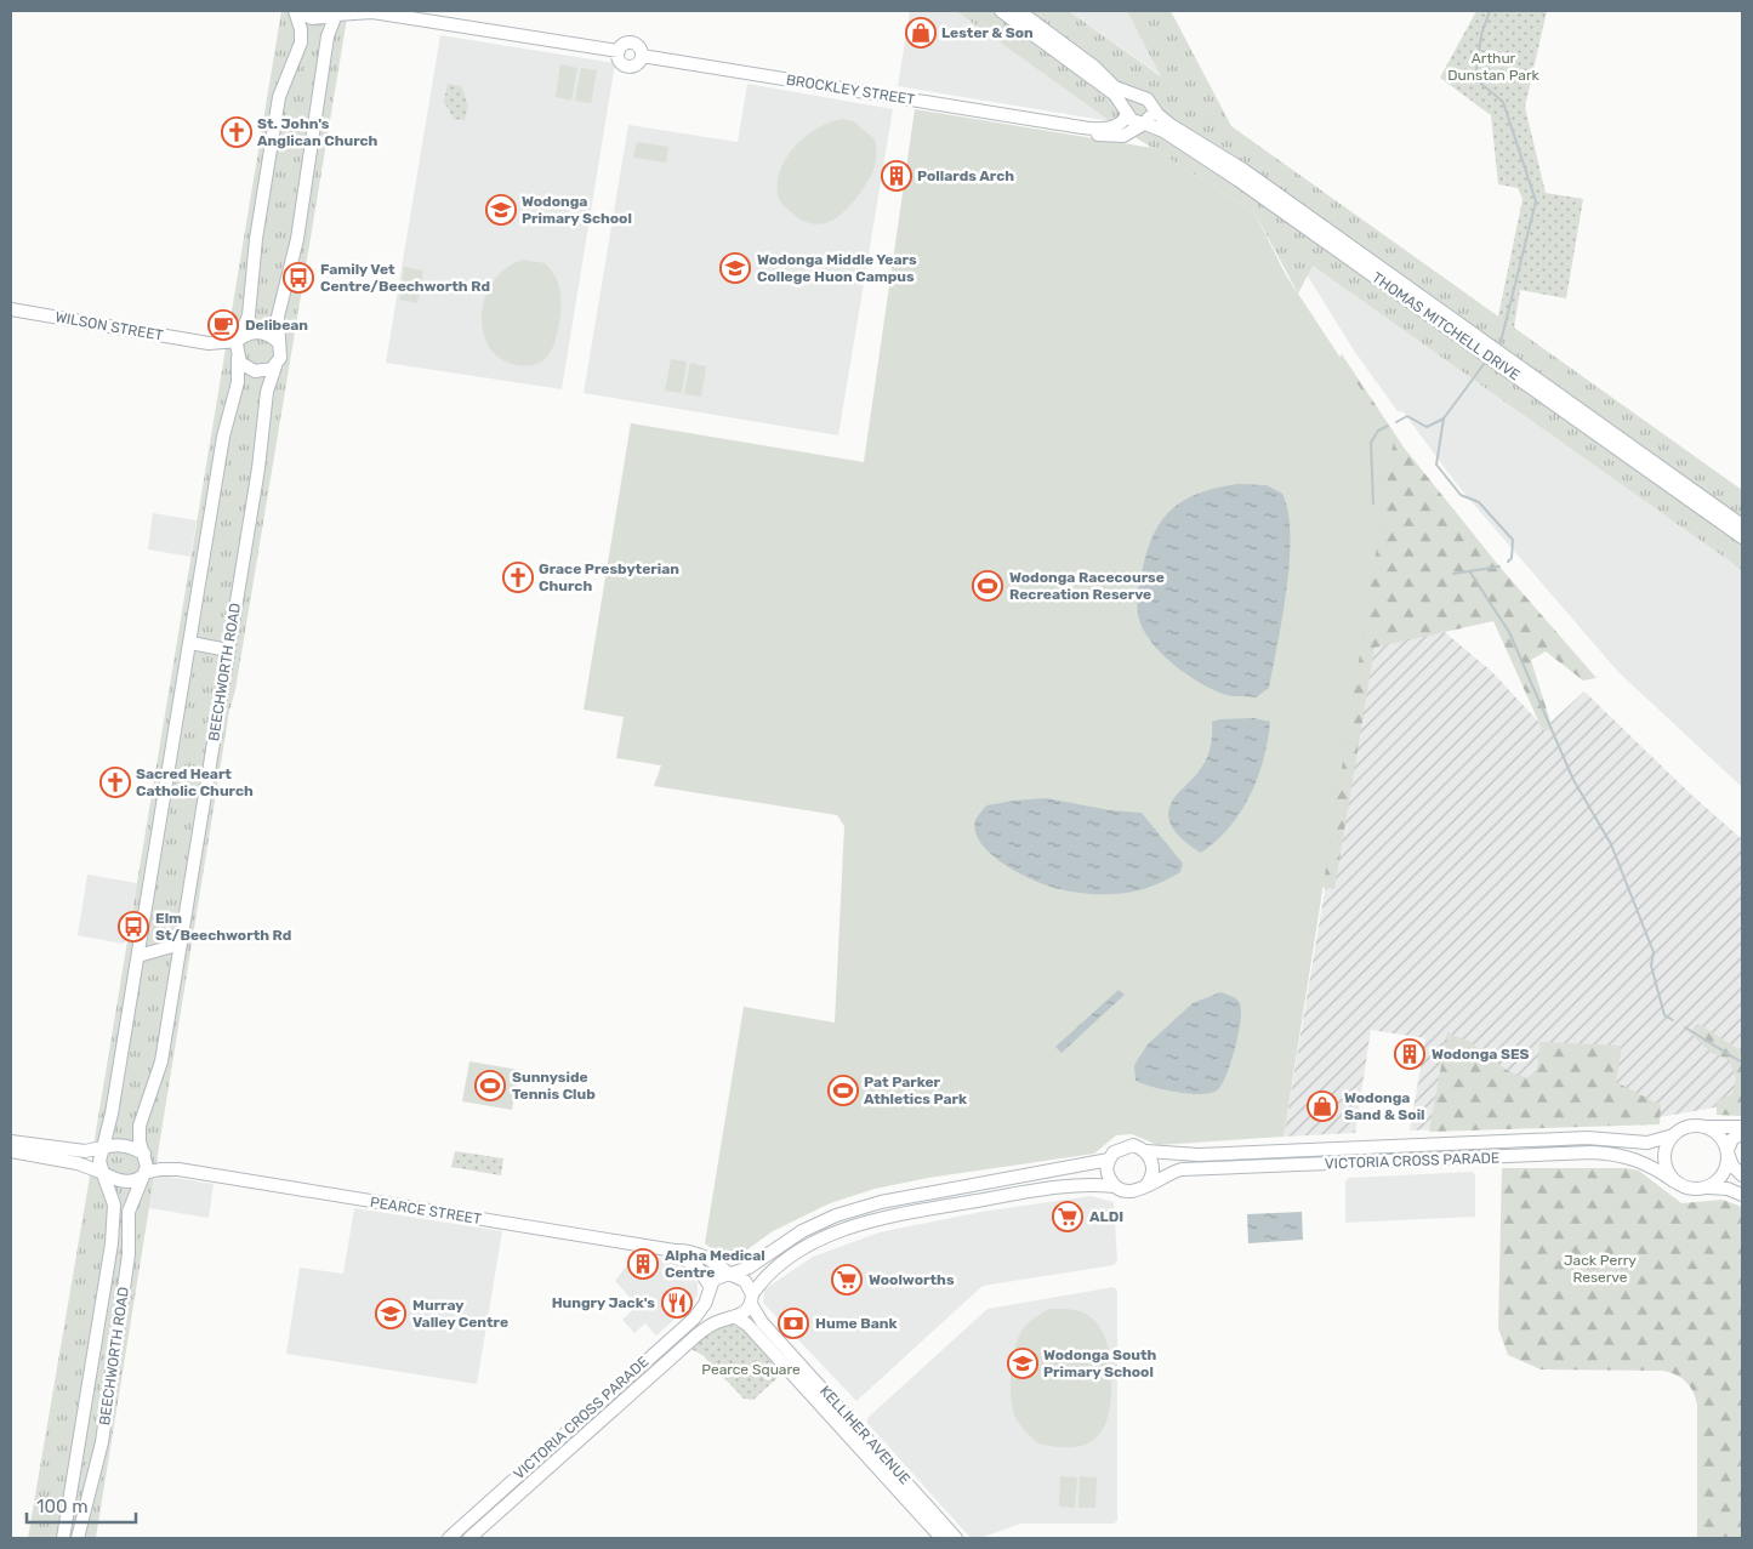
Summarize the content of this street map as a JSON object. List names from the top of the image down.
{
  "streets": {
    "main road": [
      "BROCKLEY STREET",
      "WILSON STREET",
      "THOMAS MITCHELL DRIVE",
      "BEECHWORTH ROAD",
      "VICTORIA CROSS PARADE",
      "PEARCE STREET",
      "KELLIHER AVENUE"
    ]
  },
  "crossings": [
    ["BROCKLEY STREET", "THOMAS MITCHELL DRIVE"],
    ["WILSON STREET", "BEECHWORTH ROAD"],
    ["BEECHWORTH ROAD", "PEARCE STREET"],
    ["VICTORIA CROSS PARADE", "PEARCE STREET"],
    ["VICTORIA CROSS PARADE", "KELLIHER AVENUE"],
    ["PEARCE STREET", "KELLIHER AVENUE"]
  ],
  "parks": ["Arthur Dunstan Park", "Jack Perry Reserve", "Pearce Square"],
  "places": {
    "shop": ["Lester & Son", "Wodonga Sand & Soil"],
    "church": ["St. John's Anglican Church", "Grace Presbyterian Church", "Sacred Heart Catholic Church"],
    "building": ["Pollards Arch", "Wodonga SES", "Alpha Medical Centre"],
    "school or university": [
      "Wodonga Primary School",
      "Wodonga Middle Years College Huon Campus",
      "Murray Valley Centre",
      "Wodonga South Primary School"
    ],
    "bus stop": ["Family Vet Centre/Beechworth Rd", "Elm St/Beechworth Rd"],
    "cafe": ["Delibean"],
    "sports": ["Wodonga Racecourse Recreation Reserve", "Sunnyside Tennis Club", "Pat Parker Athletics Park"],
    "supermarket": ["ALDI", "Woolworths"],
    "restaurant": ["Hungry Jack's"],
    "bank": ["Hume Bank"]
  },
  "scale_bar": "100 m"
}
